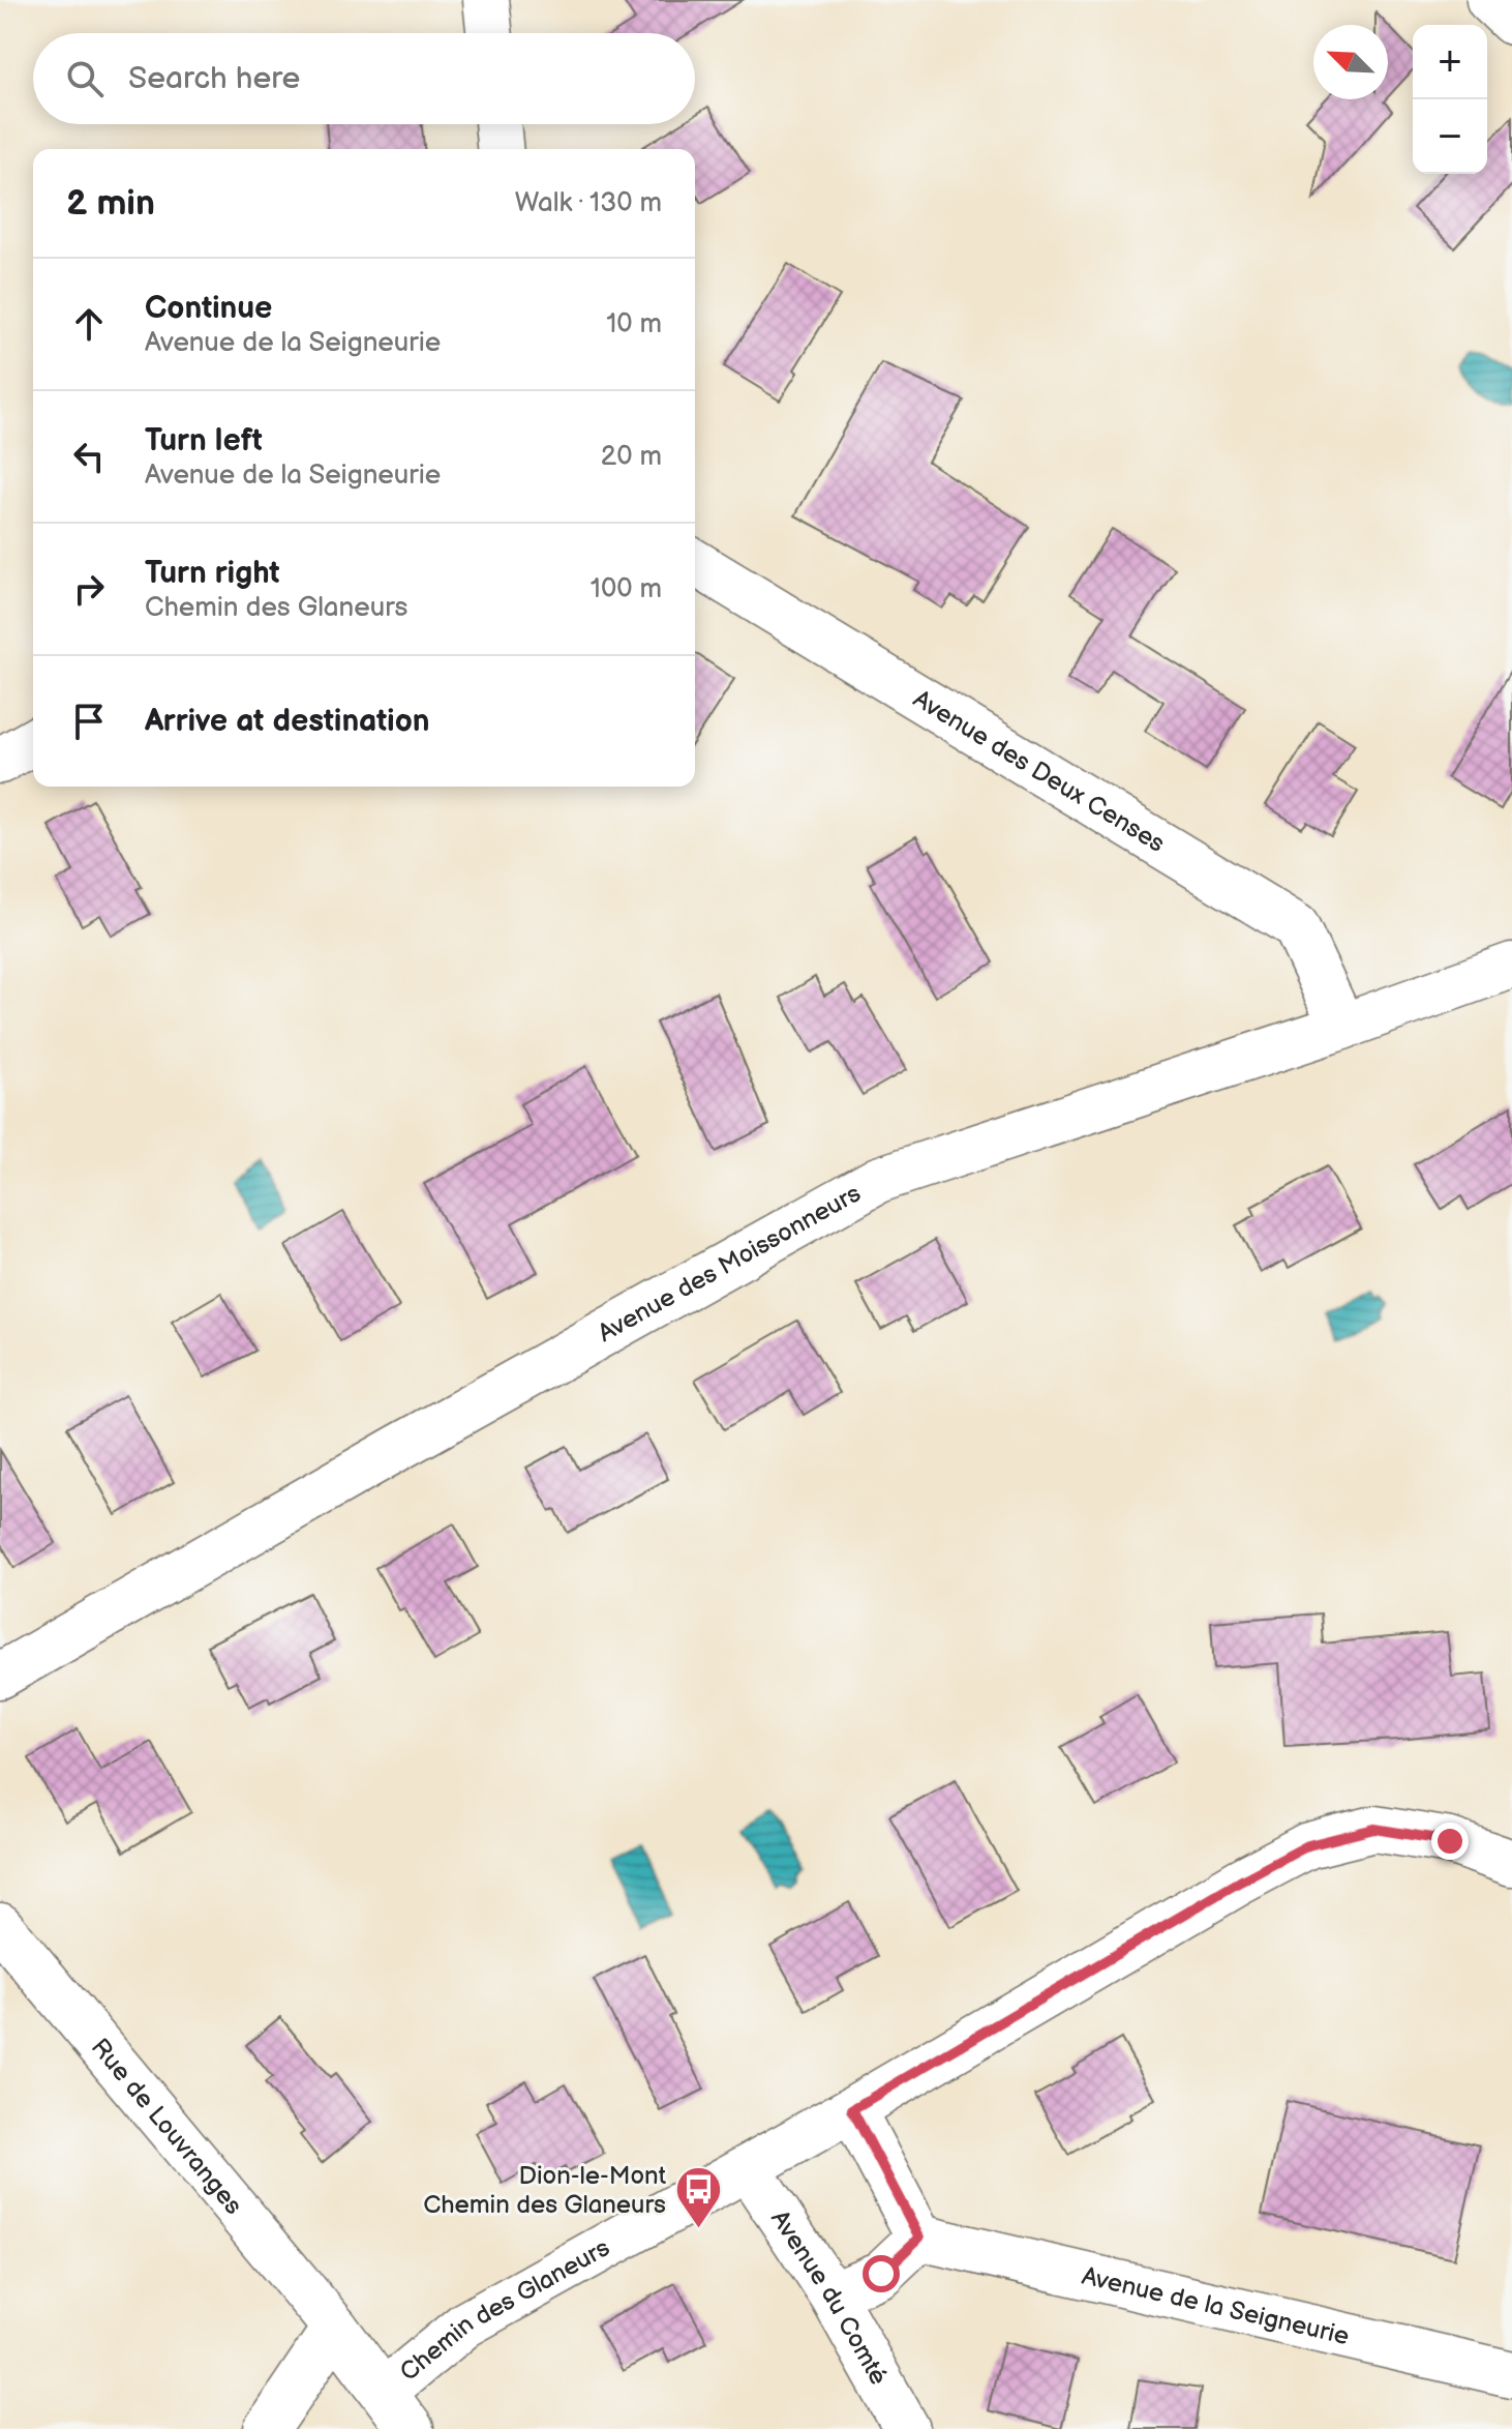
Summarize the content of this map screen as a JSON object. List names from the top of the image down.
{
  "streets": {
    "street": [
      "Avenue des Deux Censes",
      "Avenue des Moissonneurs",
      "Rue de Louvranges",
      "Avenue du Comté",
      "Avenue de la Seigneurie",
      "Chemin des Glaneurs"
    ]
  },
  "crossings": [
    ["Avenue des Deux Censes", "Avenue des Moissonneurs"],
    ["Rue de Louvranges", "Chemin des Glaneurs"],
    ["Avenue du Comté", "Chemin des Glaneurs"]
  ],
  "places": {
    "bus stop": ["Dion-le-Mont Chemin des Glaneurs"]
  },
  "north": "top left",
  "page": {
    "map_buttons": ["+", "−"],
    "search": "Search here",
    "heading": ["2 min", "Walk · 130 m"],
    "list": [
      ["Continue", "Avenue de la Seigneurie", "10 m"],
      ["Turn left", "Avenue de la Seigneurie", "20 m"],
      ["Turn right", "Chemin des Glaneurs", "100 m"],
      "Arrive at destination"
    ]
  }
}
